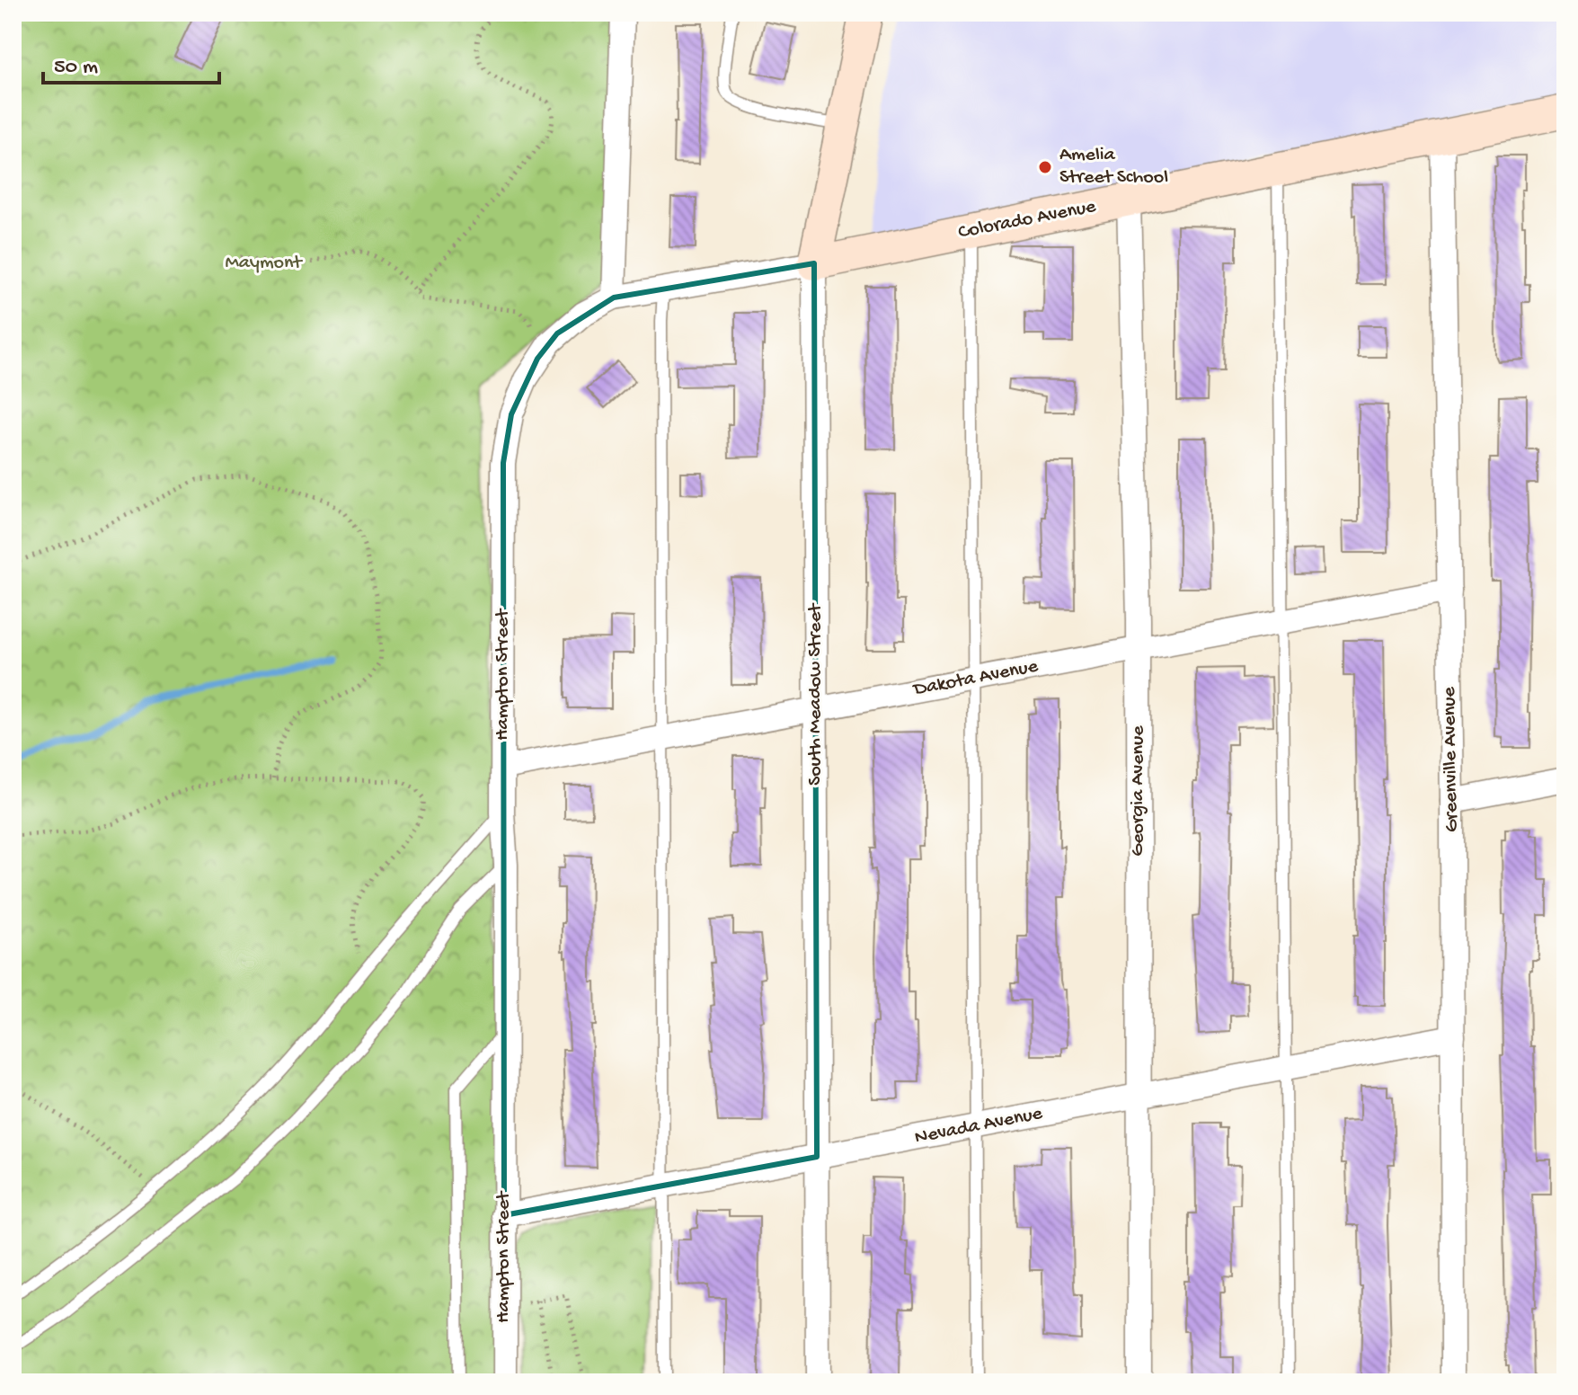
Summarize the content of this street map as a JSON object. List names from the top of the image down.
{
  "streets": {
    "street": [
      "Colorado Avenue",
      "Hampton Street",
      "Dakota Avenue",
      "South Meadow Street",
      "Greenville Avenue",
      "Georgia Avenue",
      "Nevada Avenue"
    ]
  },
  "crossings": [
    ["Colorado Avenue", "Hampton Street"],
    ["Colorado Avenue", "South Meadow Street"],
    ["Colorado Avenue", "Greenville Avenue"],
    ["Colorado Avenue", "Georgia Avenue"],
    ["Hampton Street", "Dakota Avenue"],
    ["Hampton Street", "Nevada Avenue"],
    ["Dakota Avenue", "South Meadow Street"],
    ["Dakota Avenue", "Greenville Avenue"],
    ["Dakota Avenue", "Georgia Avenue"],
    ["South Meadow Street", "Nevada Avenue"],
    ["Greenville Avenue", "Nevada Avenue"],
    ["Georgia Avenue", "Nevada Avenue"]
  ],
  "parks": ["Maymont"],
  "places": ["Amelia Street School"],
  "scale_bar": "50 m"
}
